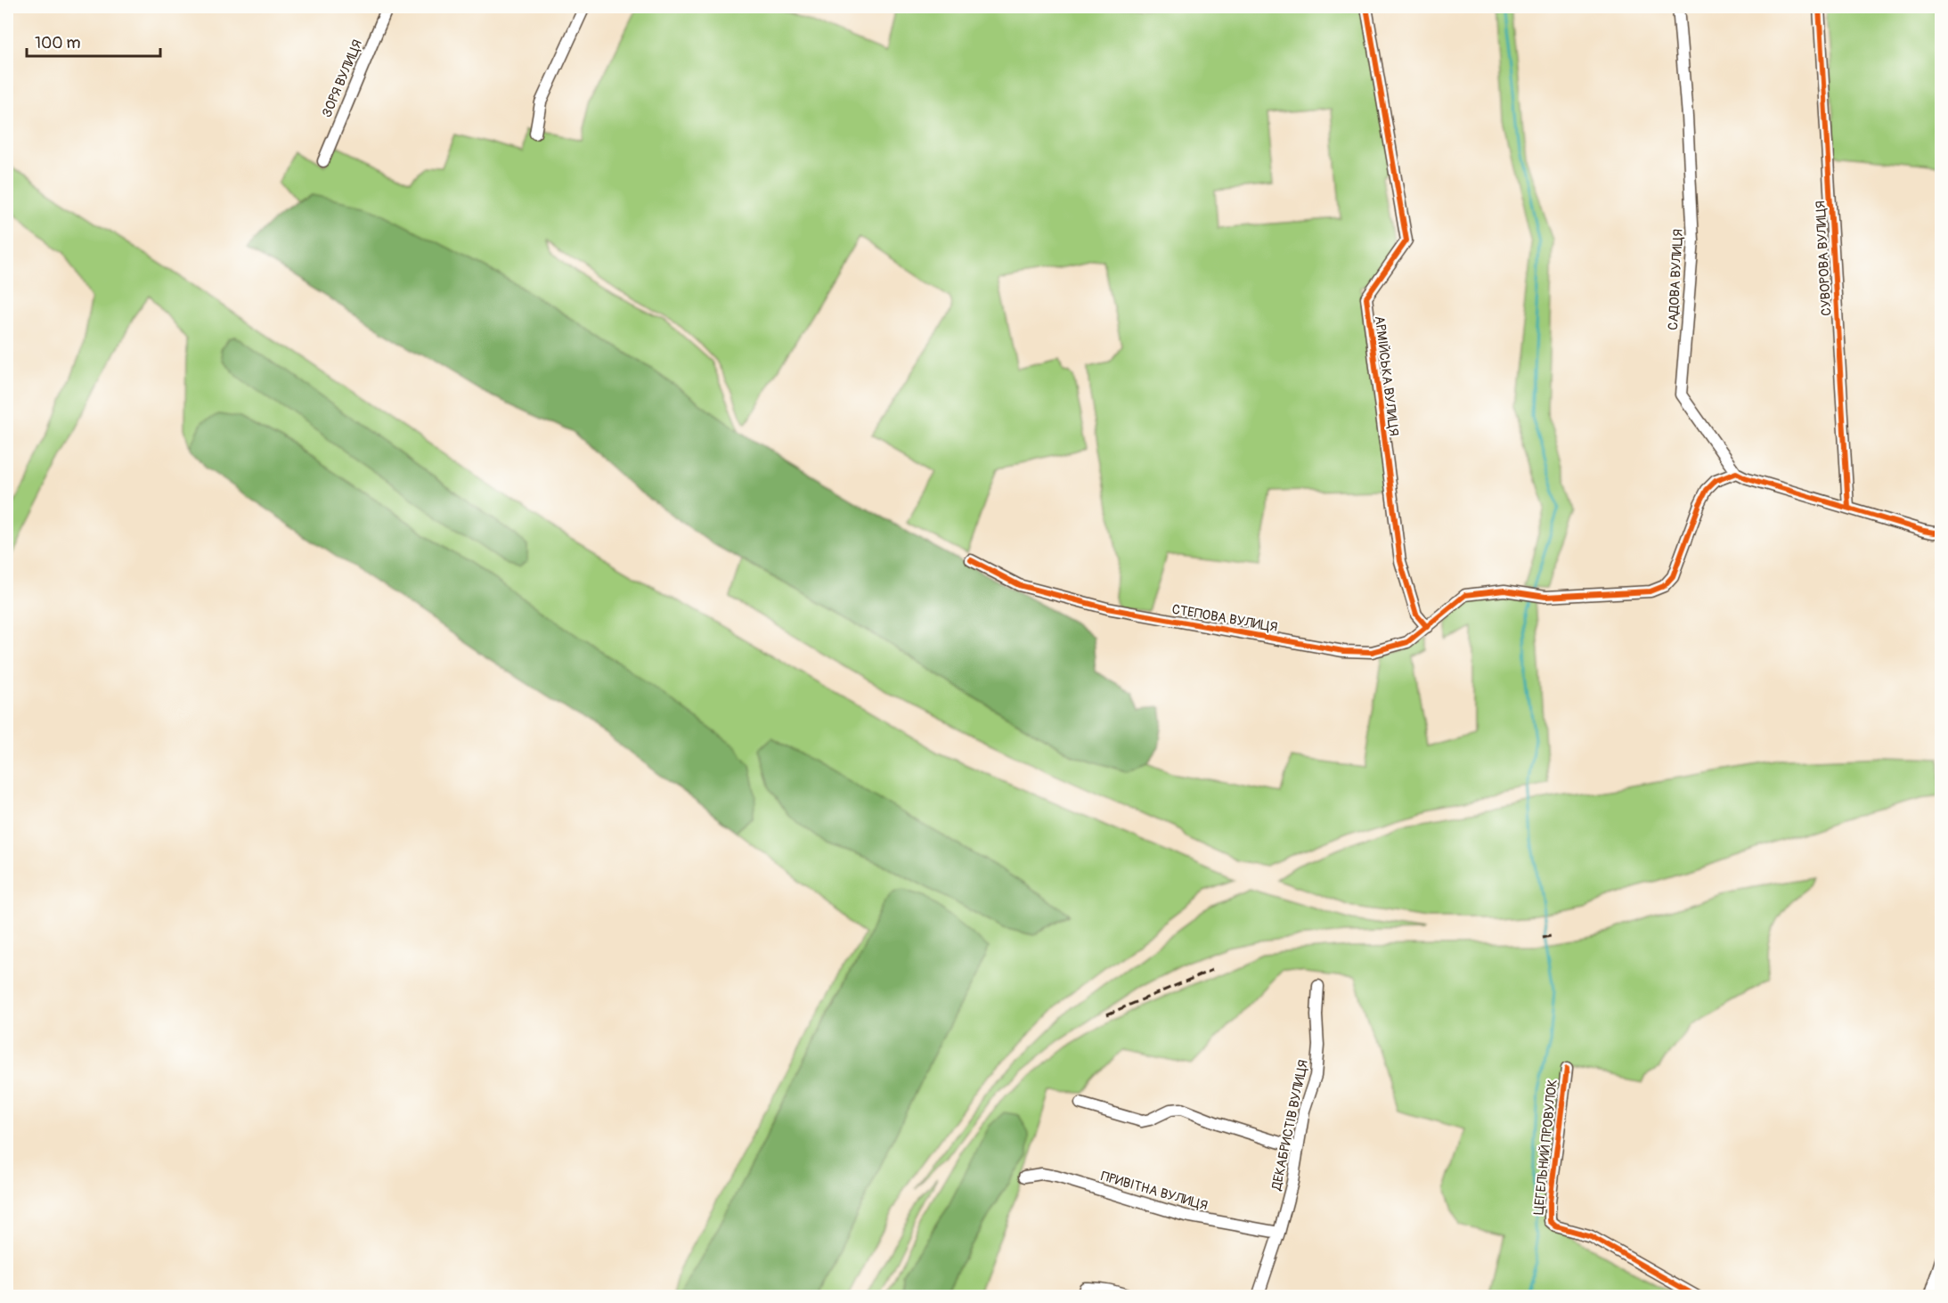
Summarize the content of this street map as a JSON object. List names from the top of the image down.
{
  "streets": {
    "street": [
      "ЗОРЯ ВУЛИЦЯ",
      "СУВОРОВА ВУЛИЦЯ",
      "САДОВА ВУЛИЦЯ",
      "АРМІЙСЬКА ВУЛИЦЯ",
      "СТЕПОВА ВУЛИЦЯ",
      "ДЕКАБРИСТІВ ВУЛИЦЯ",
      "ЦЕГЕЛЬНИЙ ПРОВУЛОК",
      "ПРИВІТНА ВУЛИЦЯ"
    ]
  },
  "crossings": [
    ["САДОВА ВУЛИЦЯ", "СТЕПОВА ВУЛИЦЯ"],
    ["АРМІЙСЬКА ВУЛИЦЯ", "СТЕПОВА ВУЛИЦЯ"],
    ["ДЕКАБРИСТІВ ВУЛИЦЯ", "ПРИВІТНА ВУЛИЦЯ"]
  ],
  "scale_bar": "100 m"
}
